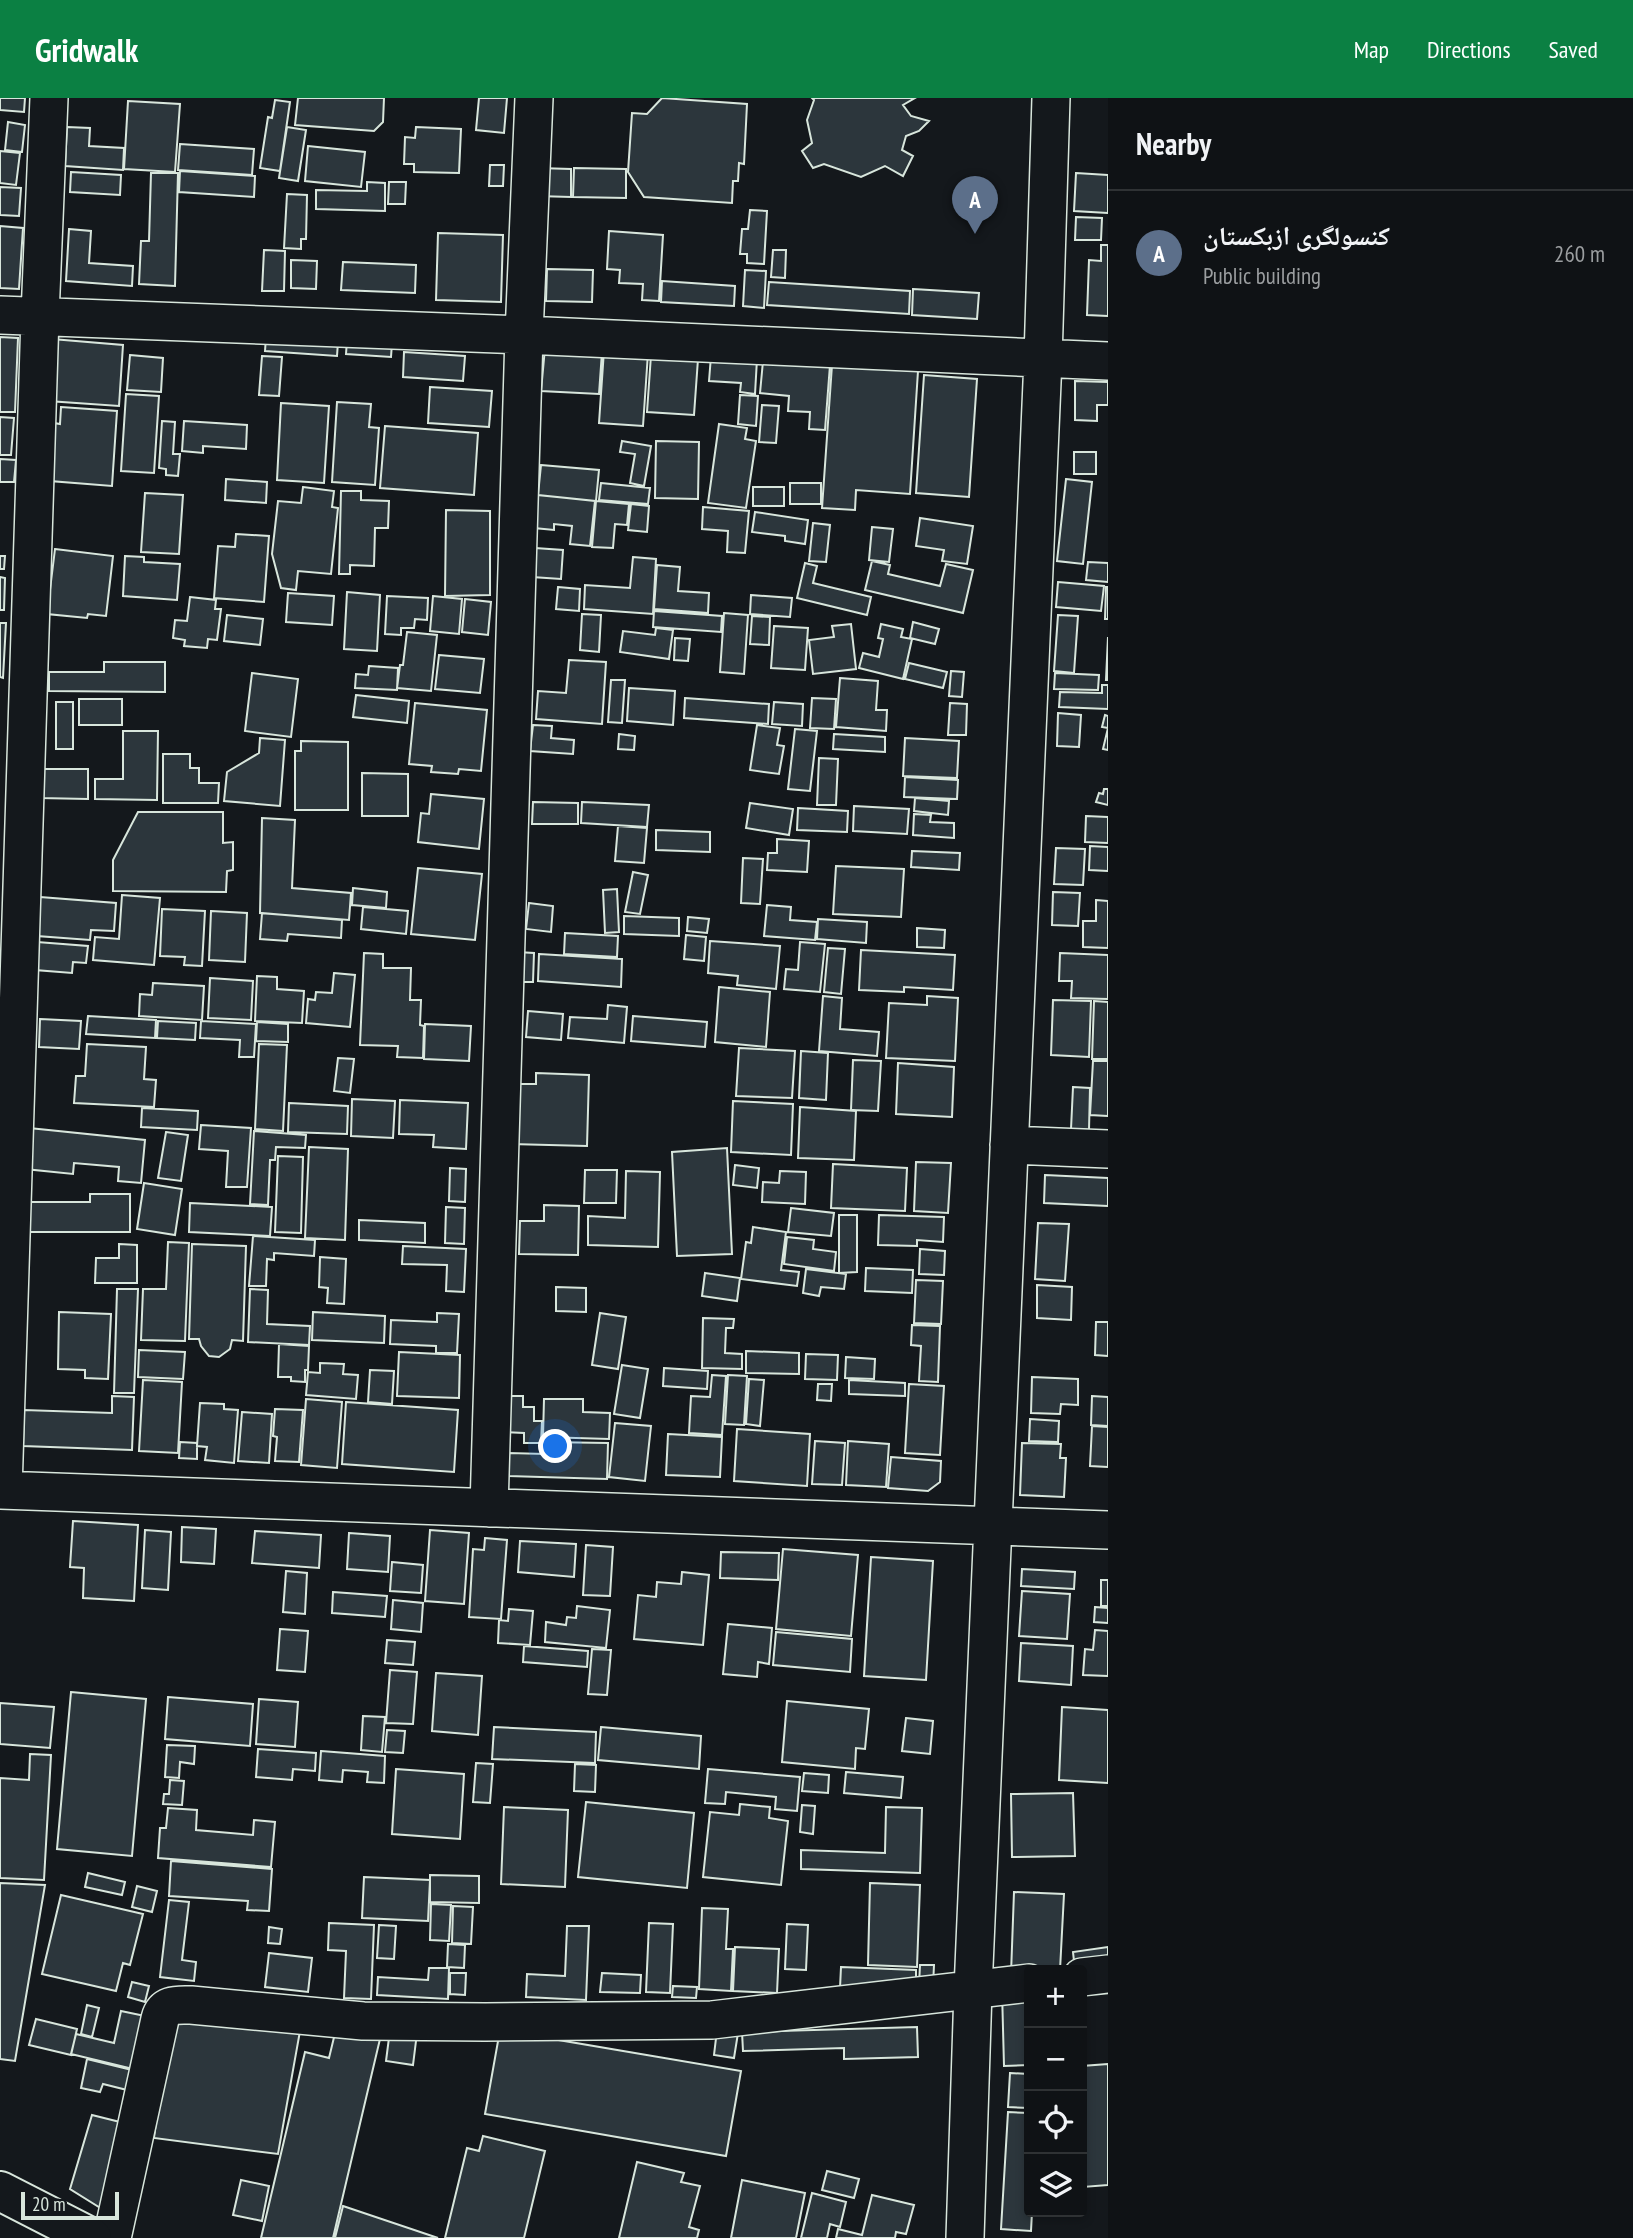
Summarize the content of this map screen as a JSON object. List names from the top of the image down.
{
  "scale_bar": "20 m",
  "page": {
    "header": "Gridwalk",
    "nav": ["Map", "Directions", "Saved"],
    "heading": "Nearby",
    "pins": "A",
    "list": [
      {
        "mark": "A",
        "name": "کنسولگری ازبکستان",
        "note": "Public building",
        "value": "260 m"
      }
    ],
    "map_buttons": ["+", "−"],
    "scale": "20 m"
  }
}
